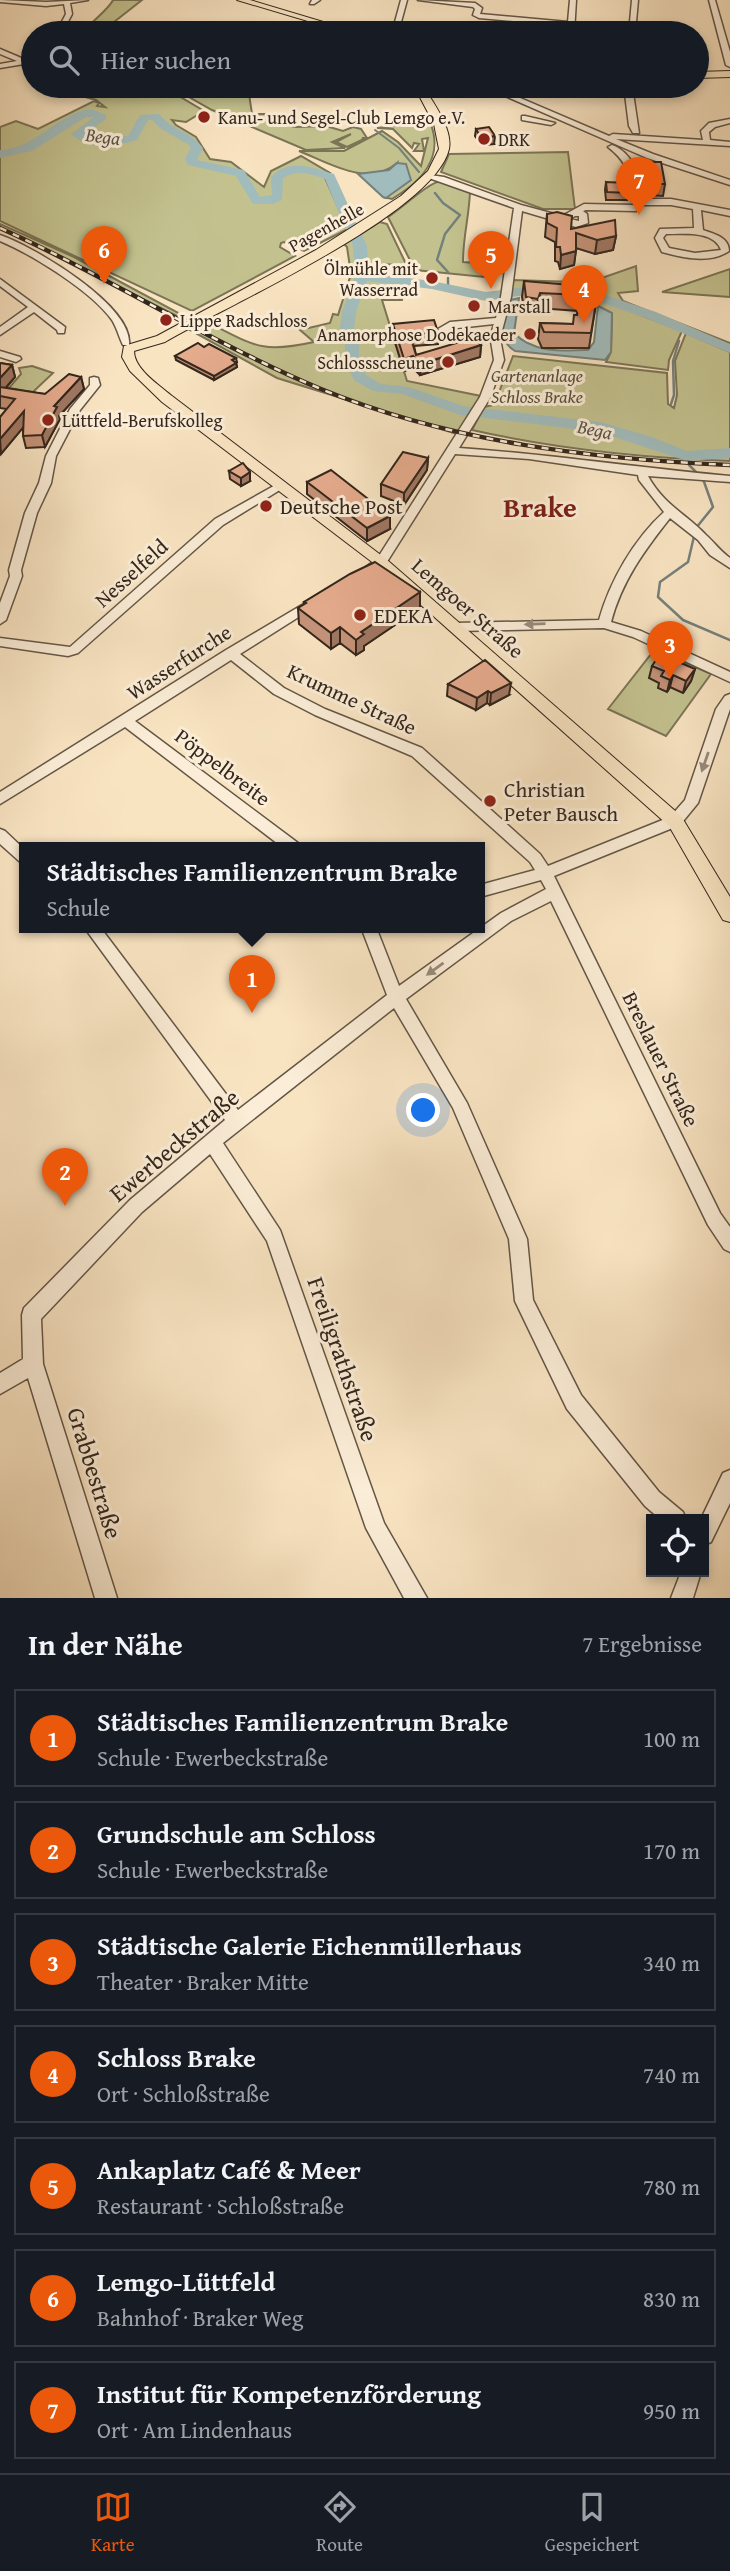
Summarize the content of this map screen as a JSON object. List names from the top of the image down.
{
  "streets": {
    "main road": ["Pagenhelle", "Lemgoer Straße"],
    "street": [
      "Nesselfeld",
      "Wasserfurche",
      "Krumme Straße",
      "Pöppelbreite",
      "Breslauer Straße",
      "Ewerbeckstraße",
      "Freiligrathstraße",
      "Grabbestraße"
    ]
  },
  "crossings": [
    ["Pagenhelle", "Lemgoer Straße"],
    ["Nesselfeld", "Lemgoer Straße"],
    ["Wasserfurche", "Krumme Straße"],
    ["Wasserfurche", "Pöppelbreite"],
    ["Breslauer Straße", "Ewerbeckstraße"],
    ["Ewerbeckstraße", "Freiligrathstraße"],
    ["Ewerbeckstraße", "Grabbestraße"]
  ],
  "districts": ["Brake"],
  "water": ["Bega"],
  "parks": ["Gartenanlage Schloss Brake"],
  "places": [
    "Kanu- und Segel-Club Lemgo e.V.",
    "DRK",
    "Ölmühle mit Wasserrad",
    "Marstall",
    "Lippe Radschloss",
    "Anamorphose Dodekaeder",
    "Schlossscheune",
    "Lüttfeld-Berufskolleg",
    "Deutsche Post",
    "EDEKA",
    "Christian Peter Bausch"
  ],
  "page": {
    "search": "Hier suchen",
    "pins": [
      "7",
      "6",
      "5",
      "4",
      "3",
      "1",
      "2"
    ],
    "popup": ["Städtisches Familienzentrum Brake", "Schule"],
    "heading": ["In der Nähe", "7 Ergebnisse"],
    "list": [
      {
        "mark": "1",
        "name": "Städtisches Familienzentrum Brake",
        "note": "Schule · Ewerbeckstraße",
        "value": "100 m"
      },
      {
        "mark": "2",
        "name": "Grundschule am Schloss",
        "note": "Schule · Ewerbeckstraße",
        "value": "170 m"
      },
      {
        "mark": "3",
        "name": "Städtische Galerie Eichenmüllerhaus",
        "note": "Theater · Braker Mitte",
        "value": "340 m"
      },
      {
        "mark": "4",
        "name": "Schloss Brake",
        "note": "Ort · Schloßstraße",
        "value": "740 m"
      },
      {
        "mark": "5",
        "name": "Ankaplatz Café & Meer",
        "note": "Restaurant · Schloßstraße",
        "value": "780 m"
      },
      {
        "mark": "6",
        "name": "Lemgo-Lüttfeld",
        "note": "Bahnhof · Braker Weg",
        "value": "830 m"
      },
      {
        "mark": "7",
        "name": "Institut für Kompetenzförderung",
        "note": "Ort · Am Lindenhaus",
        "value": "950 m"
      }
    ],
    "nav": ["Karte", "Route", "Gespeichert"]
  }
}
